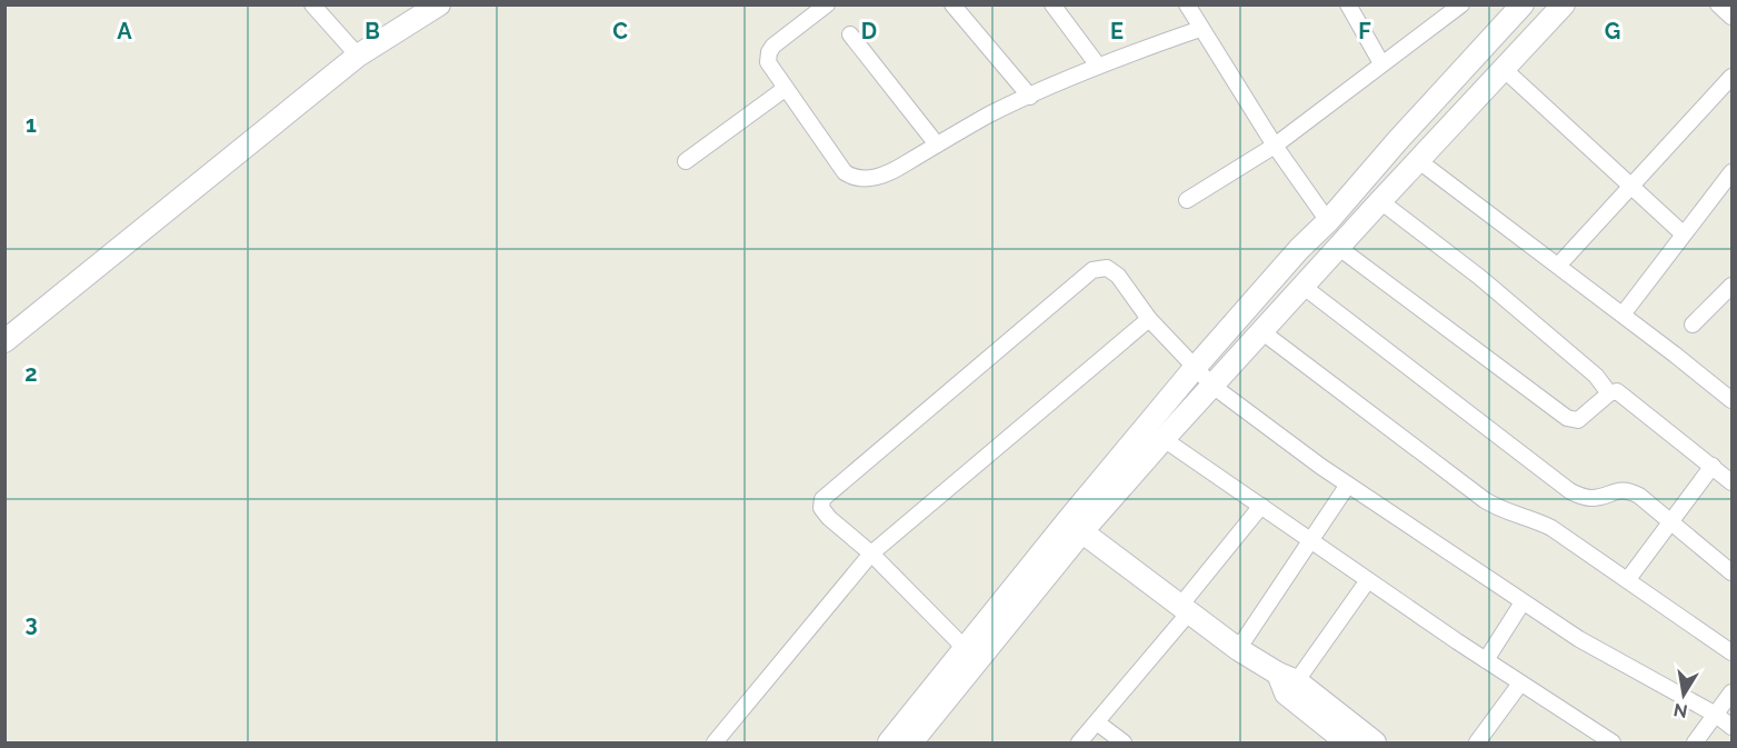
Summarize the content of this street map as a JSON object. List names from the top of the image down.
{
  "north": "bottom",
  "grid": {
    "columns": [
      "A",
      "B",
      "C",
      "D",
      "E",
      "F",
      "G"
    ],
    "rows": ["1", "2", "3"]
  }
}
